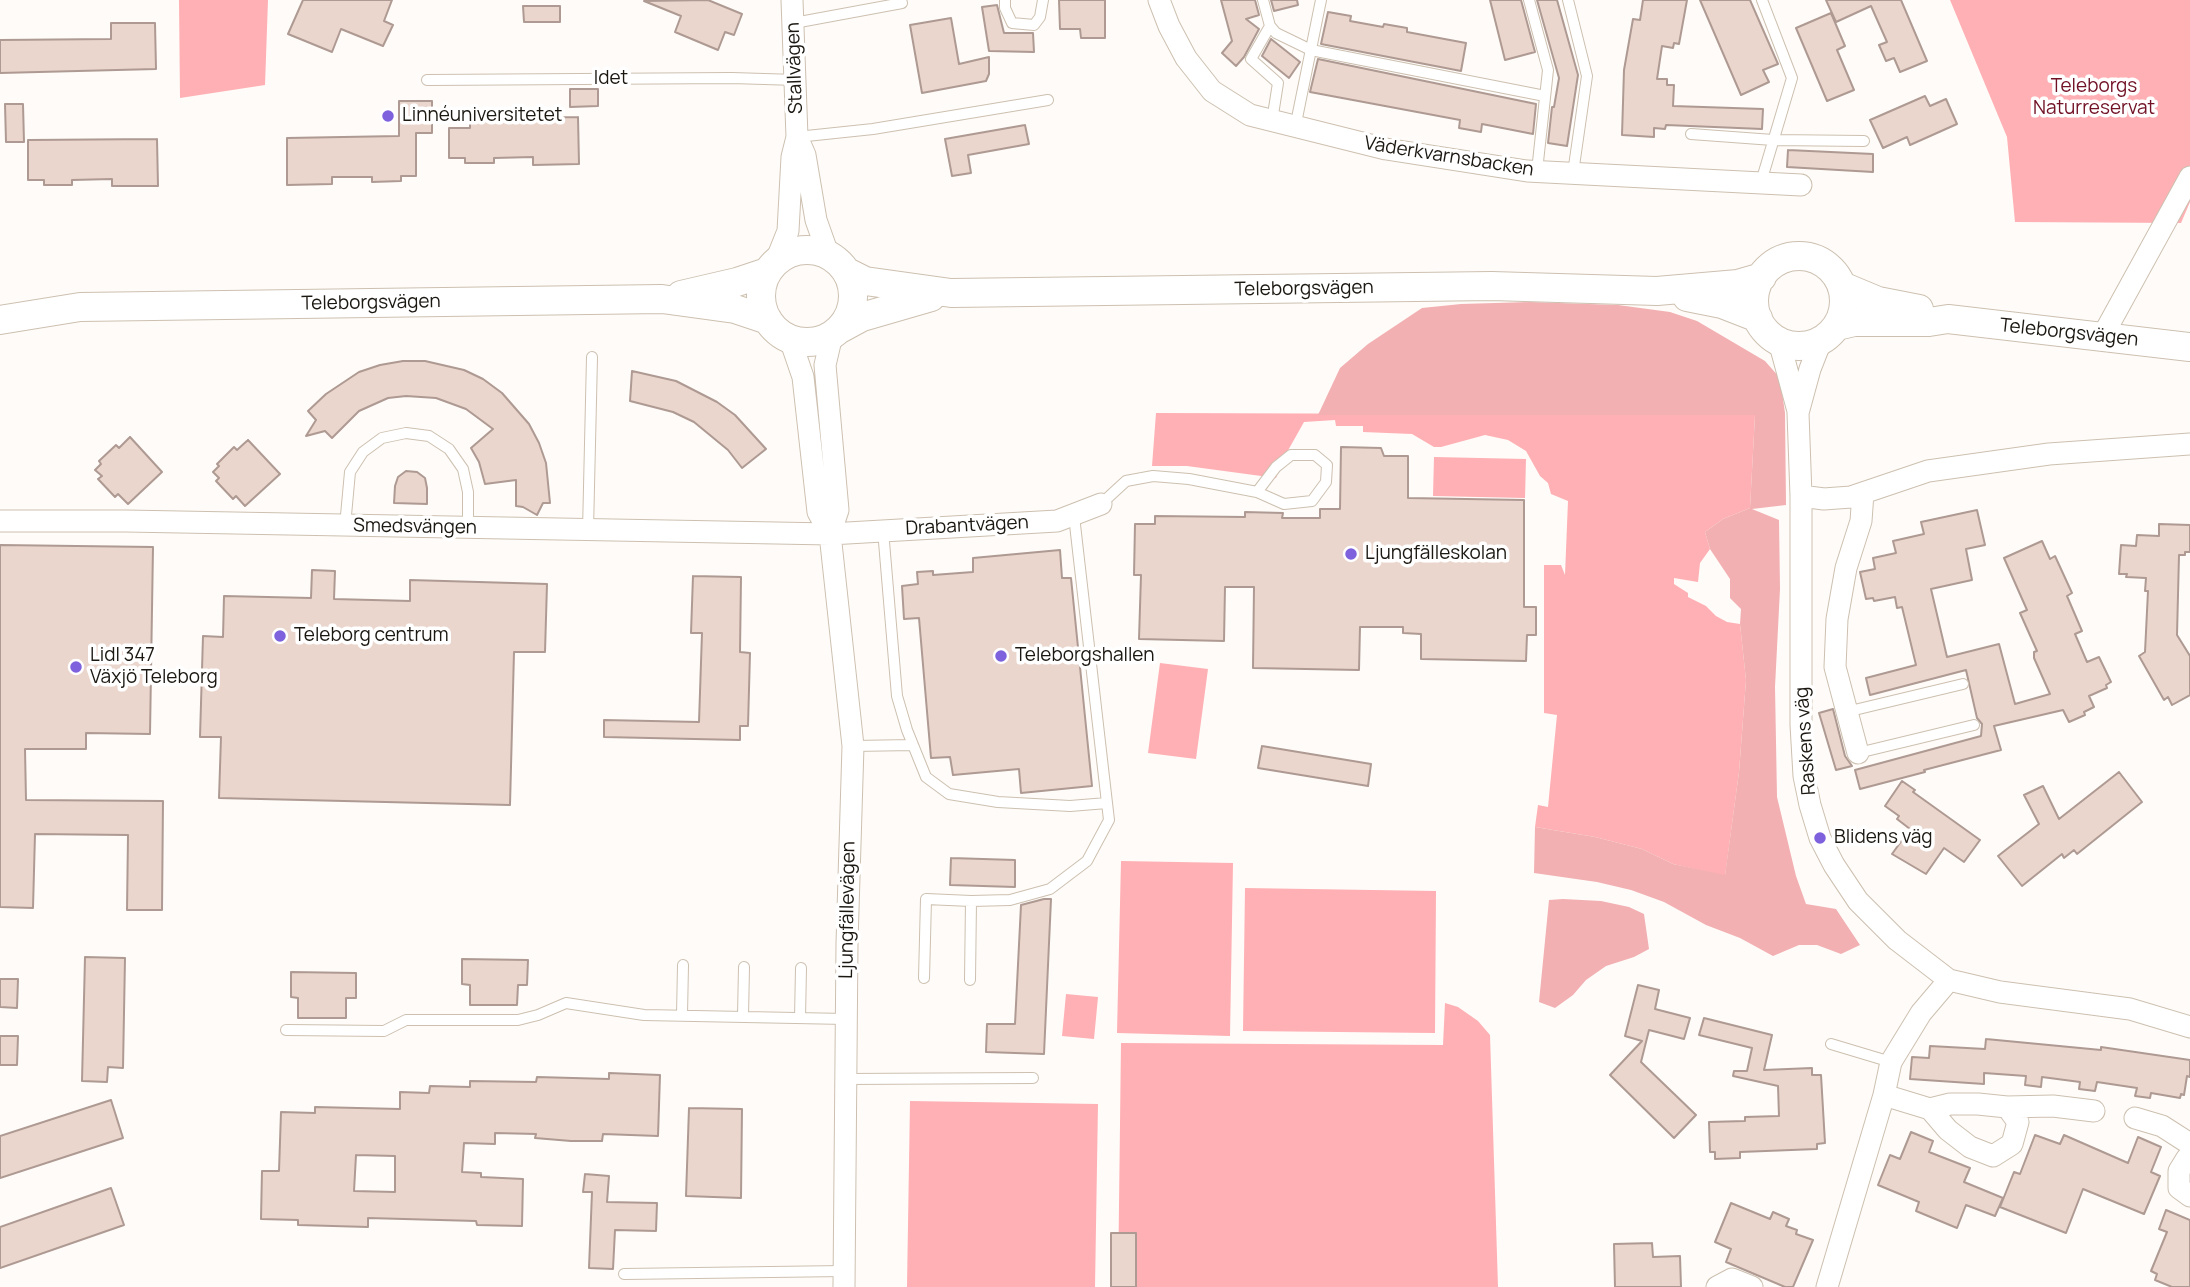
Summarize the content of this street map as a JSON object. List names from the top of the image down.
{
  "streets": {
    "main road": ["Teleborgsvägen"],
    "street": [
      "Stallvägen",
      "Väderkvarnsbacken",
      "Drabantvägen",
      "Smedsvängen",
      "Raskens väg",
      "Ljungfällevägen"
    ],
    "lane": ["Idet"]
  },
  "crossings": [
    ["Stallvägen", "Idet"],
    ["Stallvägen", "Teleborgsvägen"],
    ["Stallvägen", "Ljungfällevägen"],
    ["Teleborgsvägen", "Raskens väg"],
    ["Teleborgsvägen", "Ljungfällevägen"],
    ["Drabantvägen", "Smedsvängen"],
    ["Drabantvägen", "Ljungfällevägen"],
    ["Smedsvängen", "Ljungfällevägen"]
  ],
  "parks": ["Teleborgs Naturreservat"],
  "places": [
    "Linnéuniversitetet",
    "Ljungfälleskolan",
    "Teleborg centrum",
    "Teleborgshallen",
    "Lidl 347 Växjö Teleborg",
    "Blidens väg"
  ]
}
